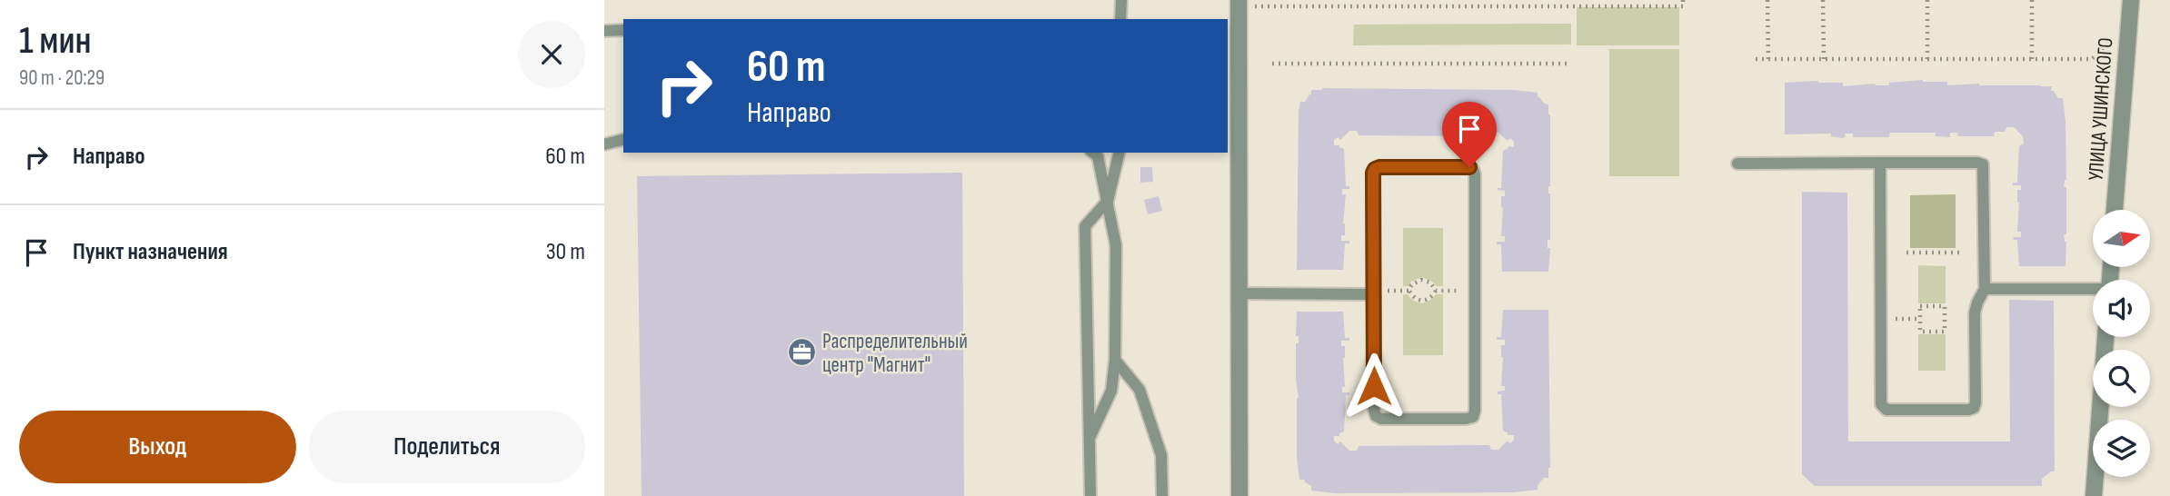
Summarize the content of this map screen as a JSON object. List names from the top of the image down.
{
  "streets": {
    "street": ["УЛИЦА УШИНСКОГО"]
  },
  "places": {
    "office": ["Распределительный центр \"Магнит\""]
  },
  "north": "right",
  "page": {
    "heading": ["1 мин", "90 m · 20:29"],
    "turn": ["60 m", "Направо"],
    "list": [
      {
        "name": "Направо",
        "value": "60 m"
      },
      {
        "name": "Пункт назначения",
        "value": "30 m"
      }
    ],
    "buttons": ["Выход", "Поделиться"]
  }
}
